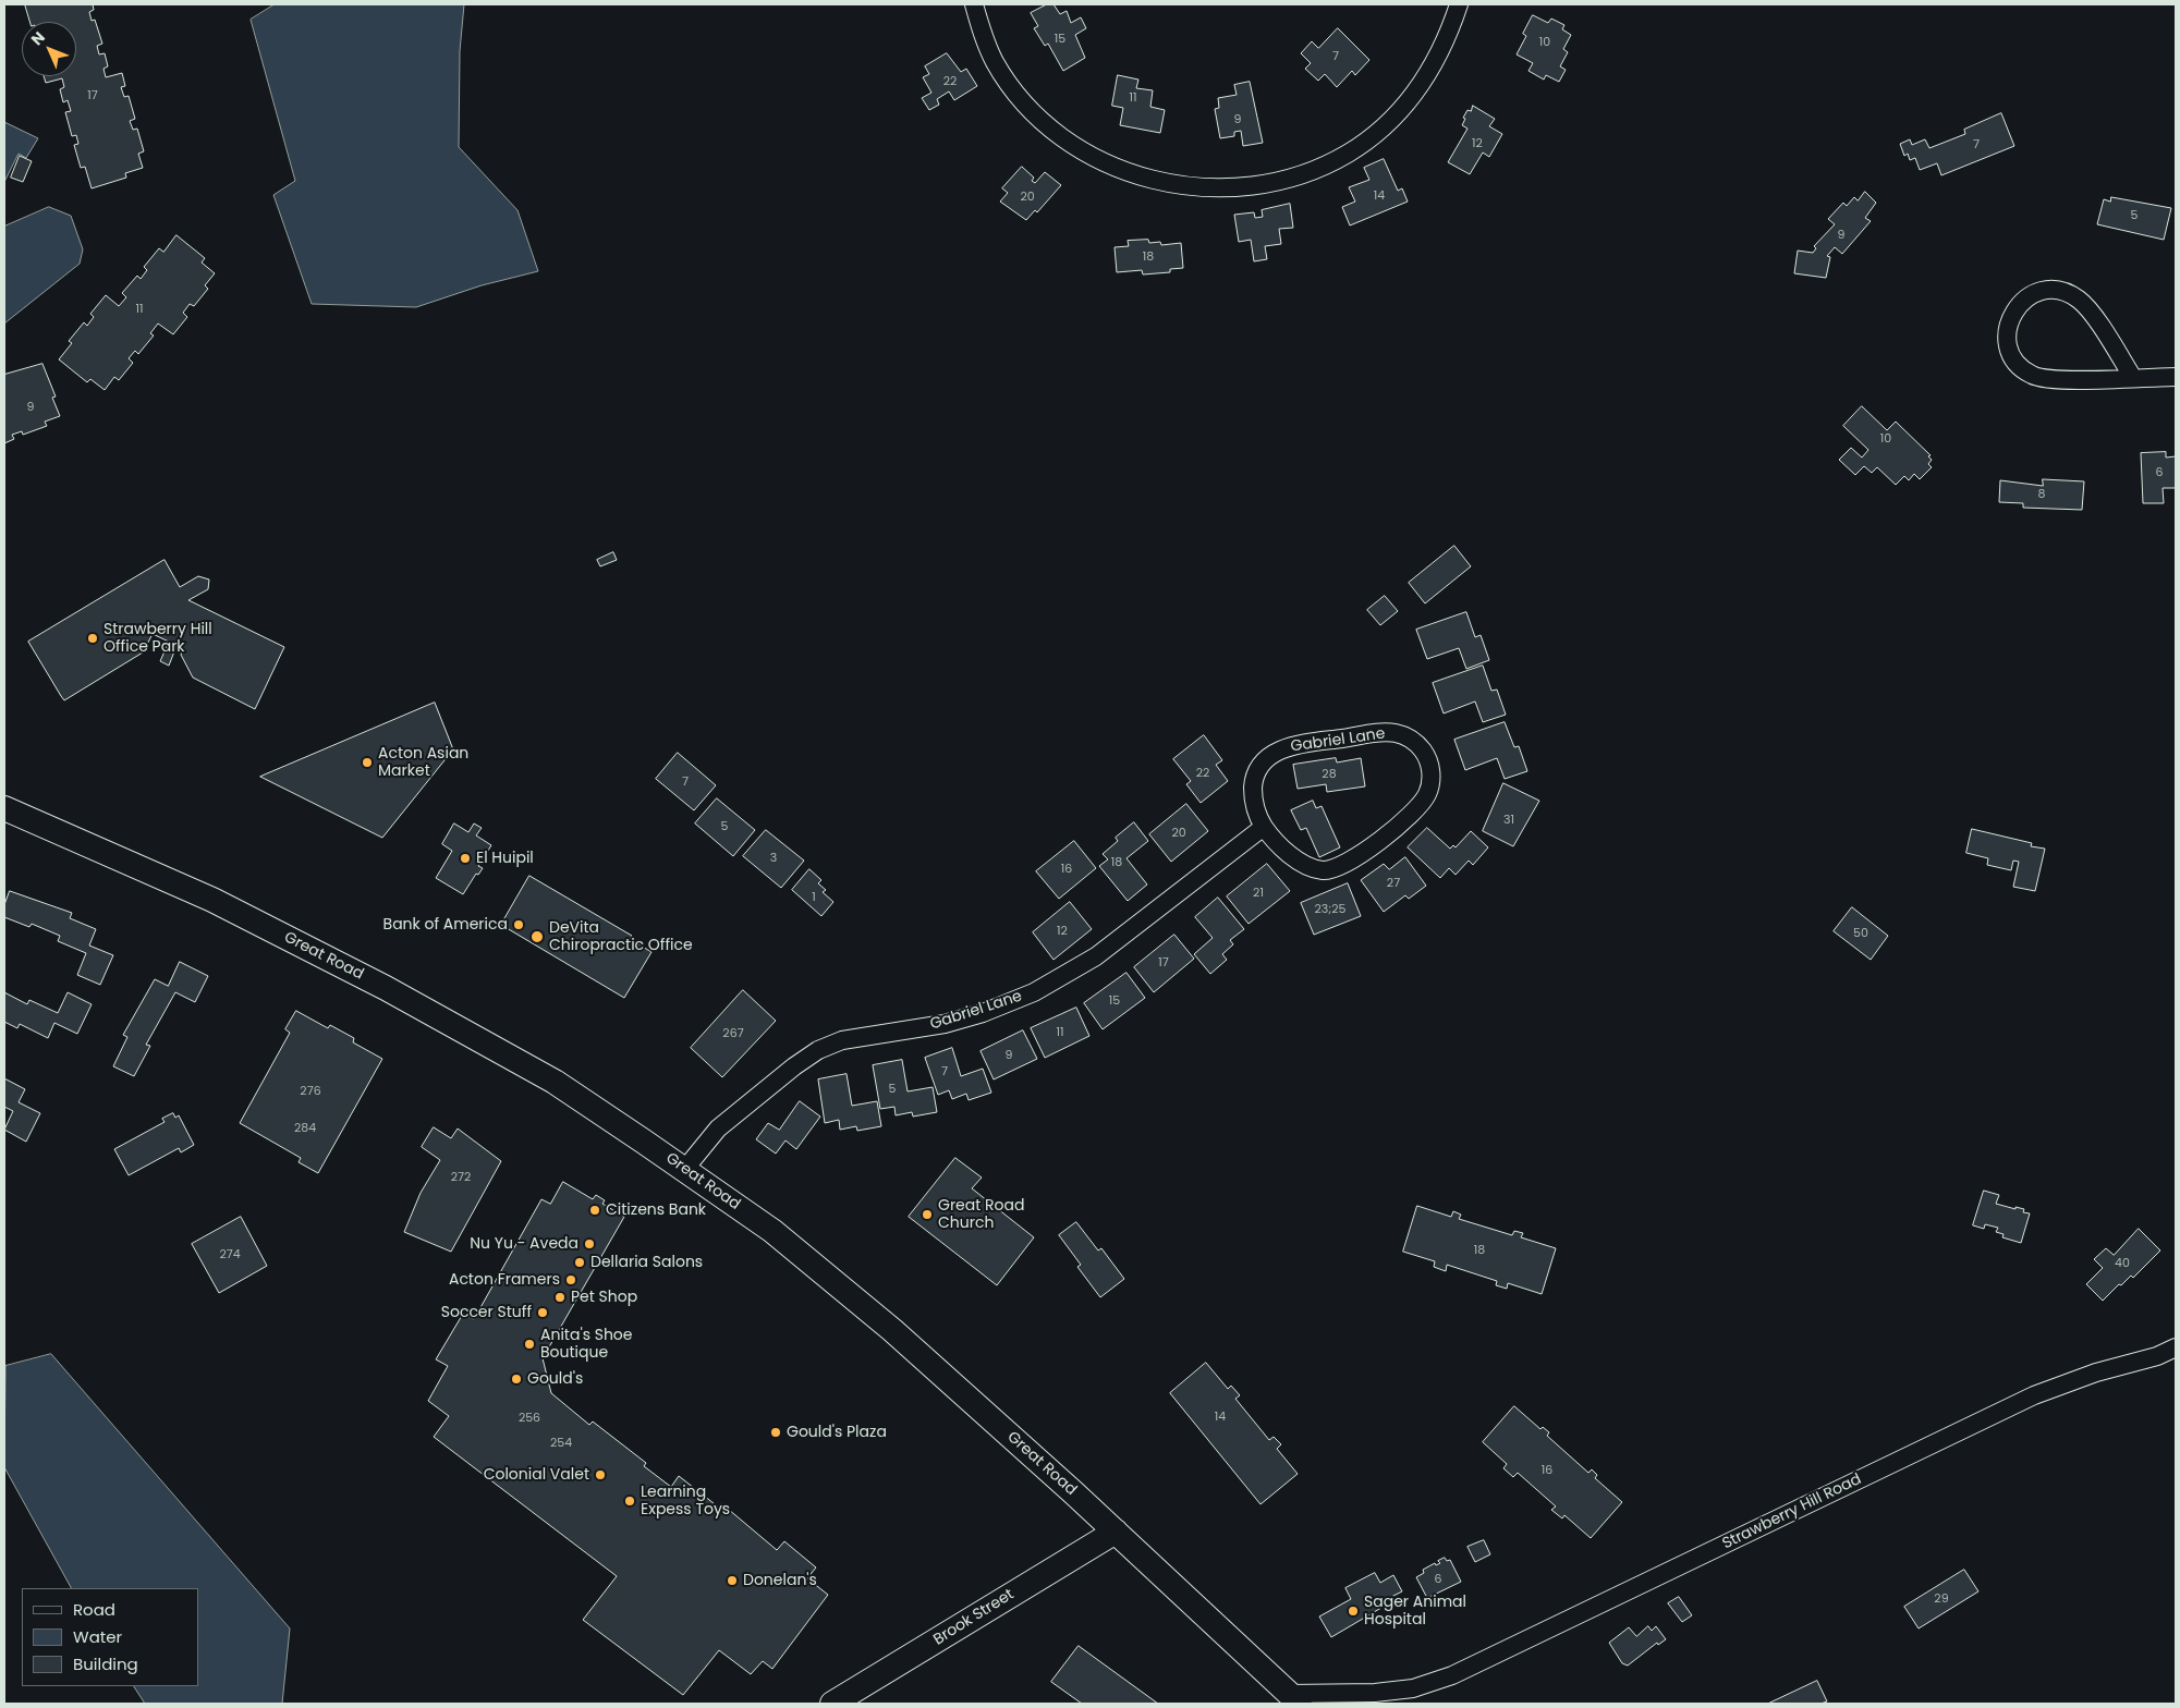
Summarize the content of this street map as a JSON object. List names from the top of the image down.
{
  "streets": {
    "main road": ["Great Road", "Brook Street"],
    "street": ["Gabriel Lane", "Strawberry Hill Road"]
  },
  "crossings": [
    ["Gabriel Lane", "Great Road"],
    ["Great Road", "Strawberry Hill Road"],
    ["Great Road", "Brook Street"]
  ],
  "places": [
    "Strawberry Hill Office Park",
    "Acton Asian Market",
    "El Huipil",
    "Bank of America",
    "DeVita Chiropractic Office",
    "Citizens Bank",
    "Great Road Church",
    "Nu Yu - Aveda",
    "Dellaria Salons",
    "Acton Framers",
    "Pet Shop",
    "Soccer Stuff",
    "Anita's Shoe Boutique",
    "Gould's",
    "Gould's Plaza",
    "Colonial Valet",
    "Learning Expess Toys",
    "Donelan's",
    "Sager Animal Hospital"
  ],
  "house_numbers": [
    "15",
    "10",
    "7",
    "22",
    "17",
    "11",
    "9",
    "12",
    "7",
    "14",
    "20",
    "5",
    "9",
    "18",
    "11",
    "9",
    "10",
    "6",
    "8",
    "22",
    "28",
    "7",
    "31",
    "5",
    "20",
    "3",
    "18",
    "16",
    "27",
    "21",
    "1",
    "23;25",
    "12",
    "50",
    "17",
    "15",
    "11",
    "267",
    "9",
    "7",
    "5",
    "276",
    "284",
    "272",
    "18",
    "274",
    "40",
    "14",
    "256",
    "254",
    "16",
    "6",
    "29"
  ],
  "legend": ["Road", "Water", "Building"],
  "north": "top left"
}
